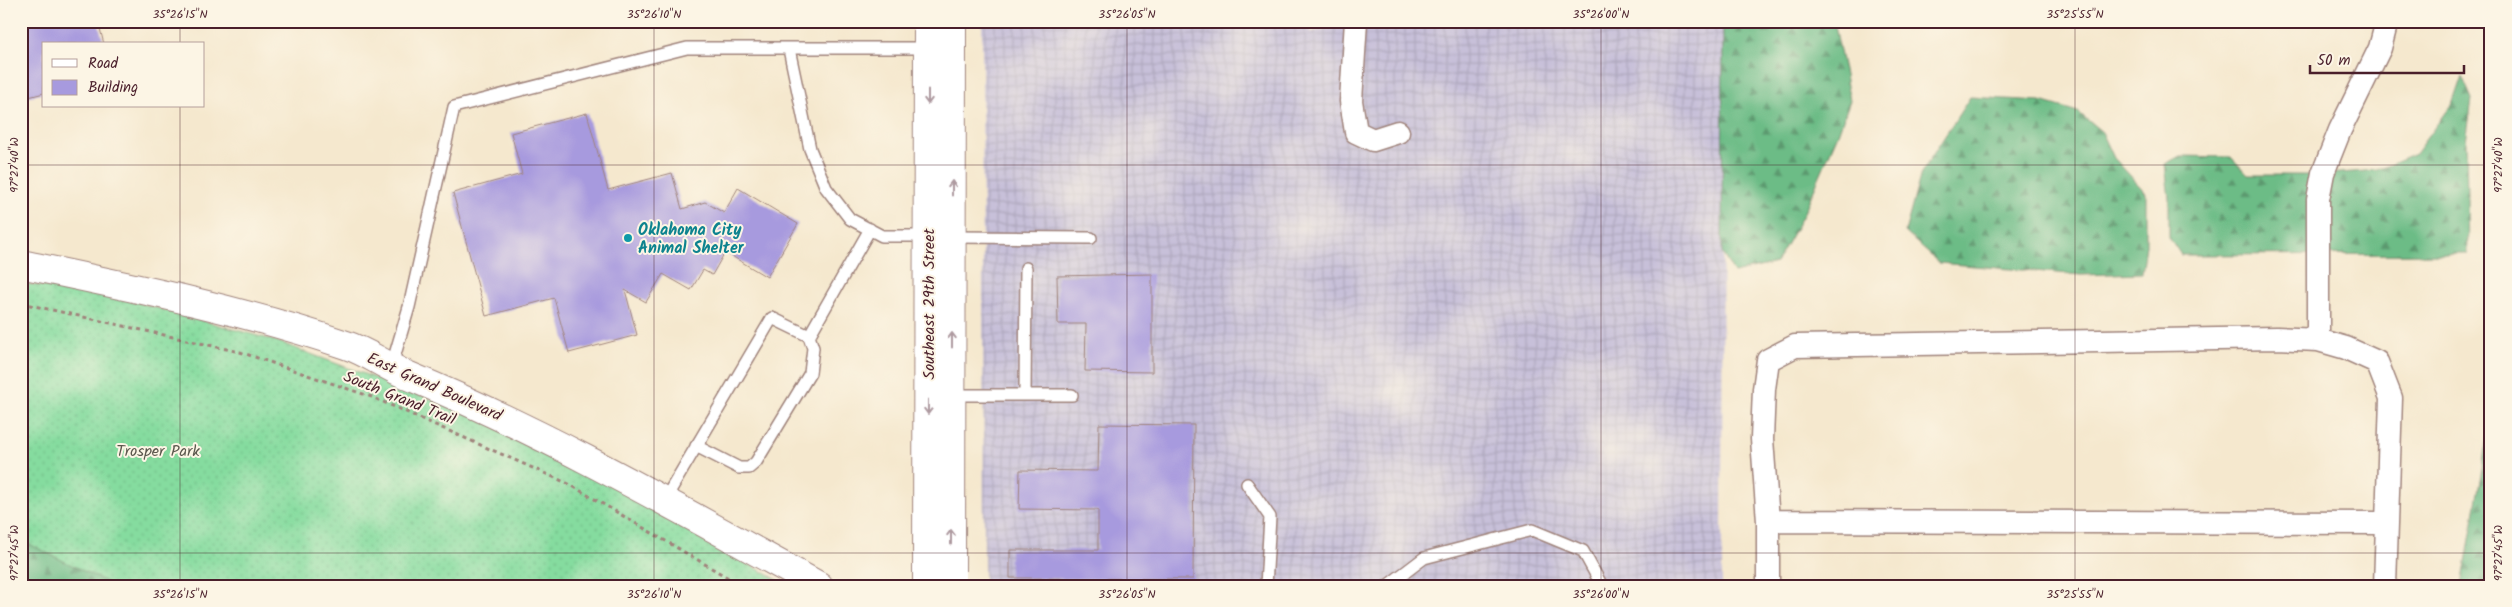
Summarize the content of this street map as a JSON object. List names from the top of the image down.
{
  "streets": {
    "main road": ["Southeast 29th Street", "East Grand Boulevard"],
    "path": ["South Grand Trail"]
  },
  "parks": ["Trosper Park"],
  "places": ["Oklahoma City Animal Shelter"],
  "legend": ["Road", "Building"],
  "scale_bar": "50 m",
  "coordinates": [
    "35°26'15\"N",
    "35°26'10\"N",
    "35°26'05\"N",
    "35°26'00\"N",
    "35°25'55\"N",
    "97°27'40\"W",
    "97°27'45\"W"
  ]
}
